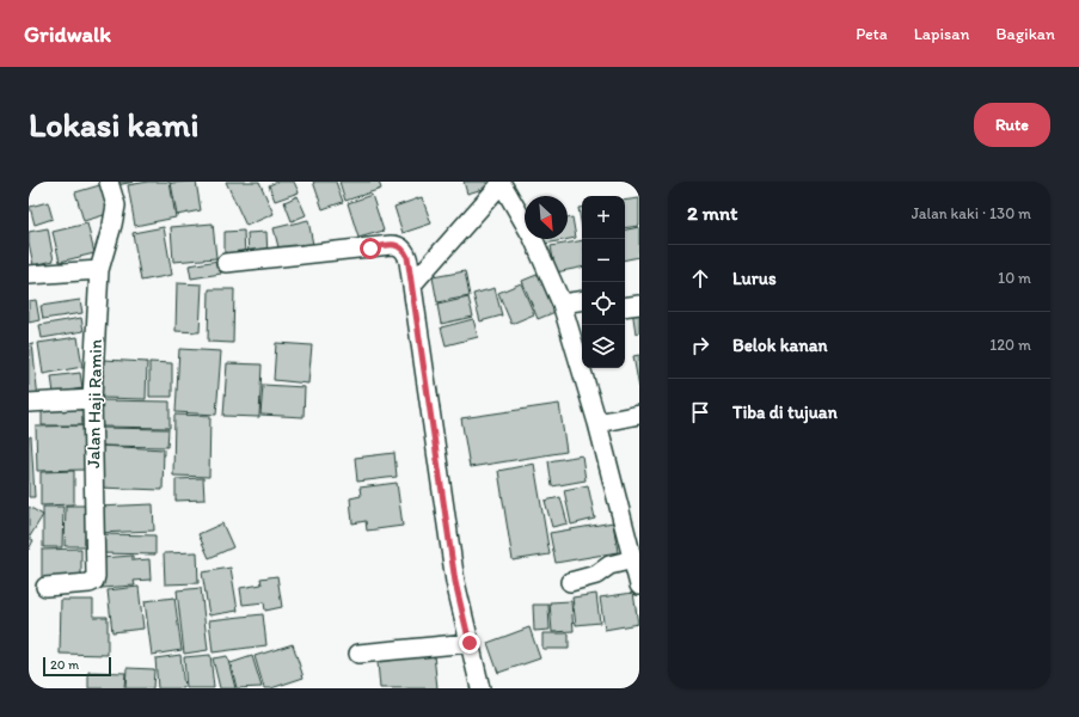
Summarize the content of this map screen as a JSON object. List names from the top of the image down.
{
  "streets": {
    "street": ["Jalan Haji Ramin"]
  },
  "scale_bar": "20 m",
  "north": "bottom right",
  "page": {
    "header": "Gridwalk",
    "nav": ["Peta", "Lapisan", "Bagikan"],
    "buttons": "Rute",
    "title": "Lokasi kami",
    "heading": ["2 mnt", "Jalan kaki · 130 m"],
    "map_buttons": ["+", "−"],
    "list": [
      ["Lurus", "10 m"],
      ["Belok kanan", "120 m"],
      "Tiba di tujuan"
    ],
    "scale": "20 m"
  }
}
